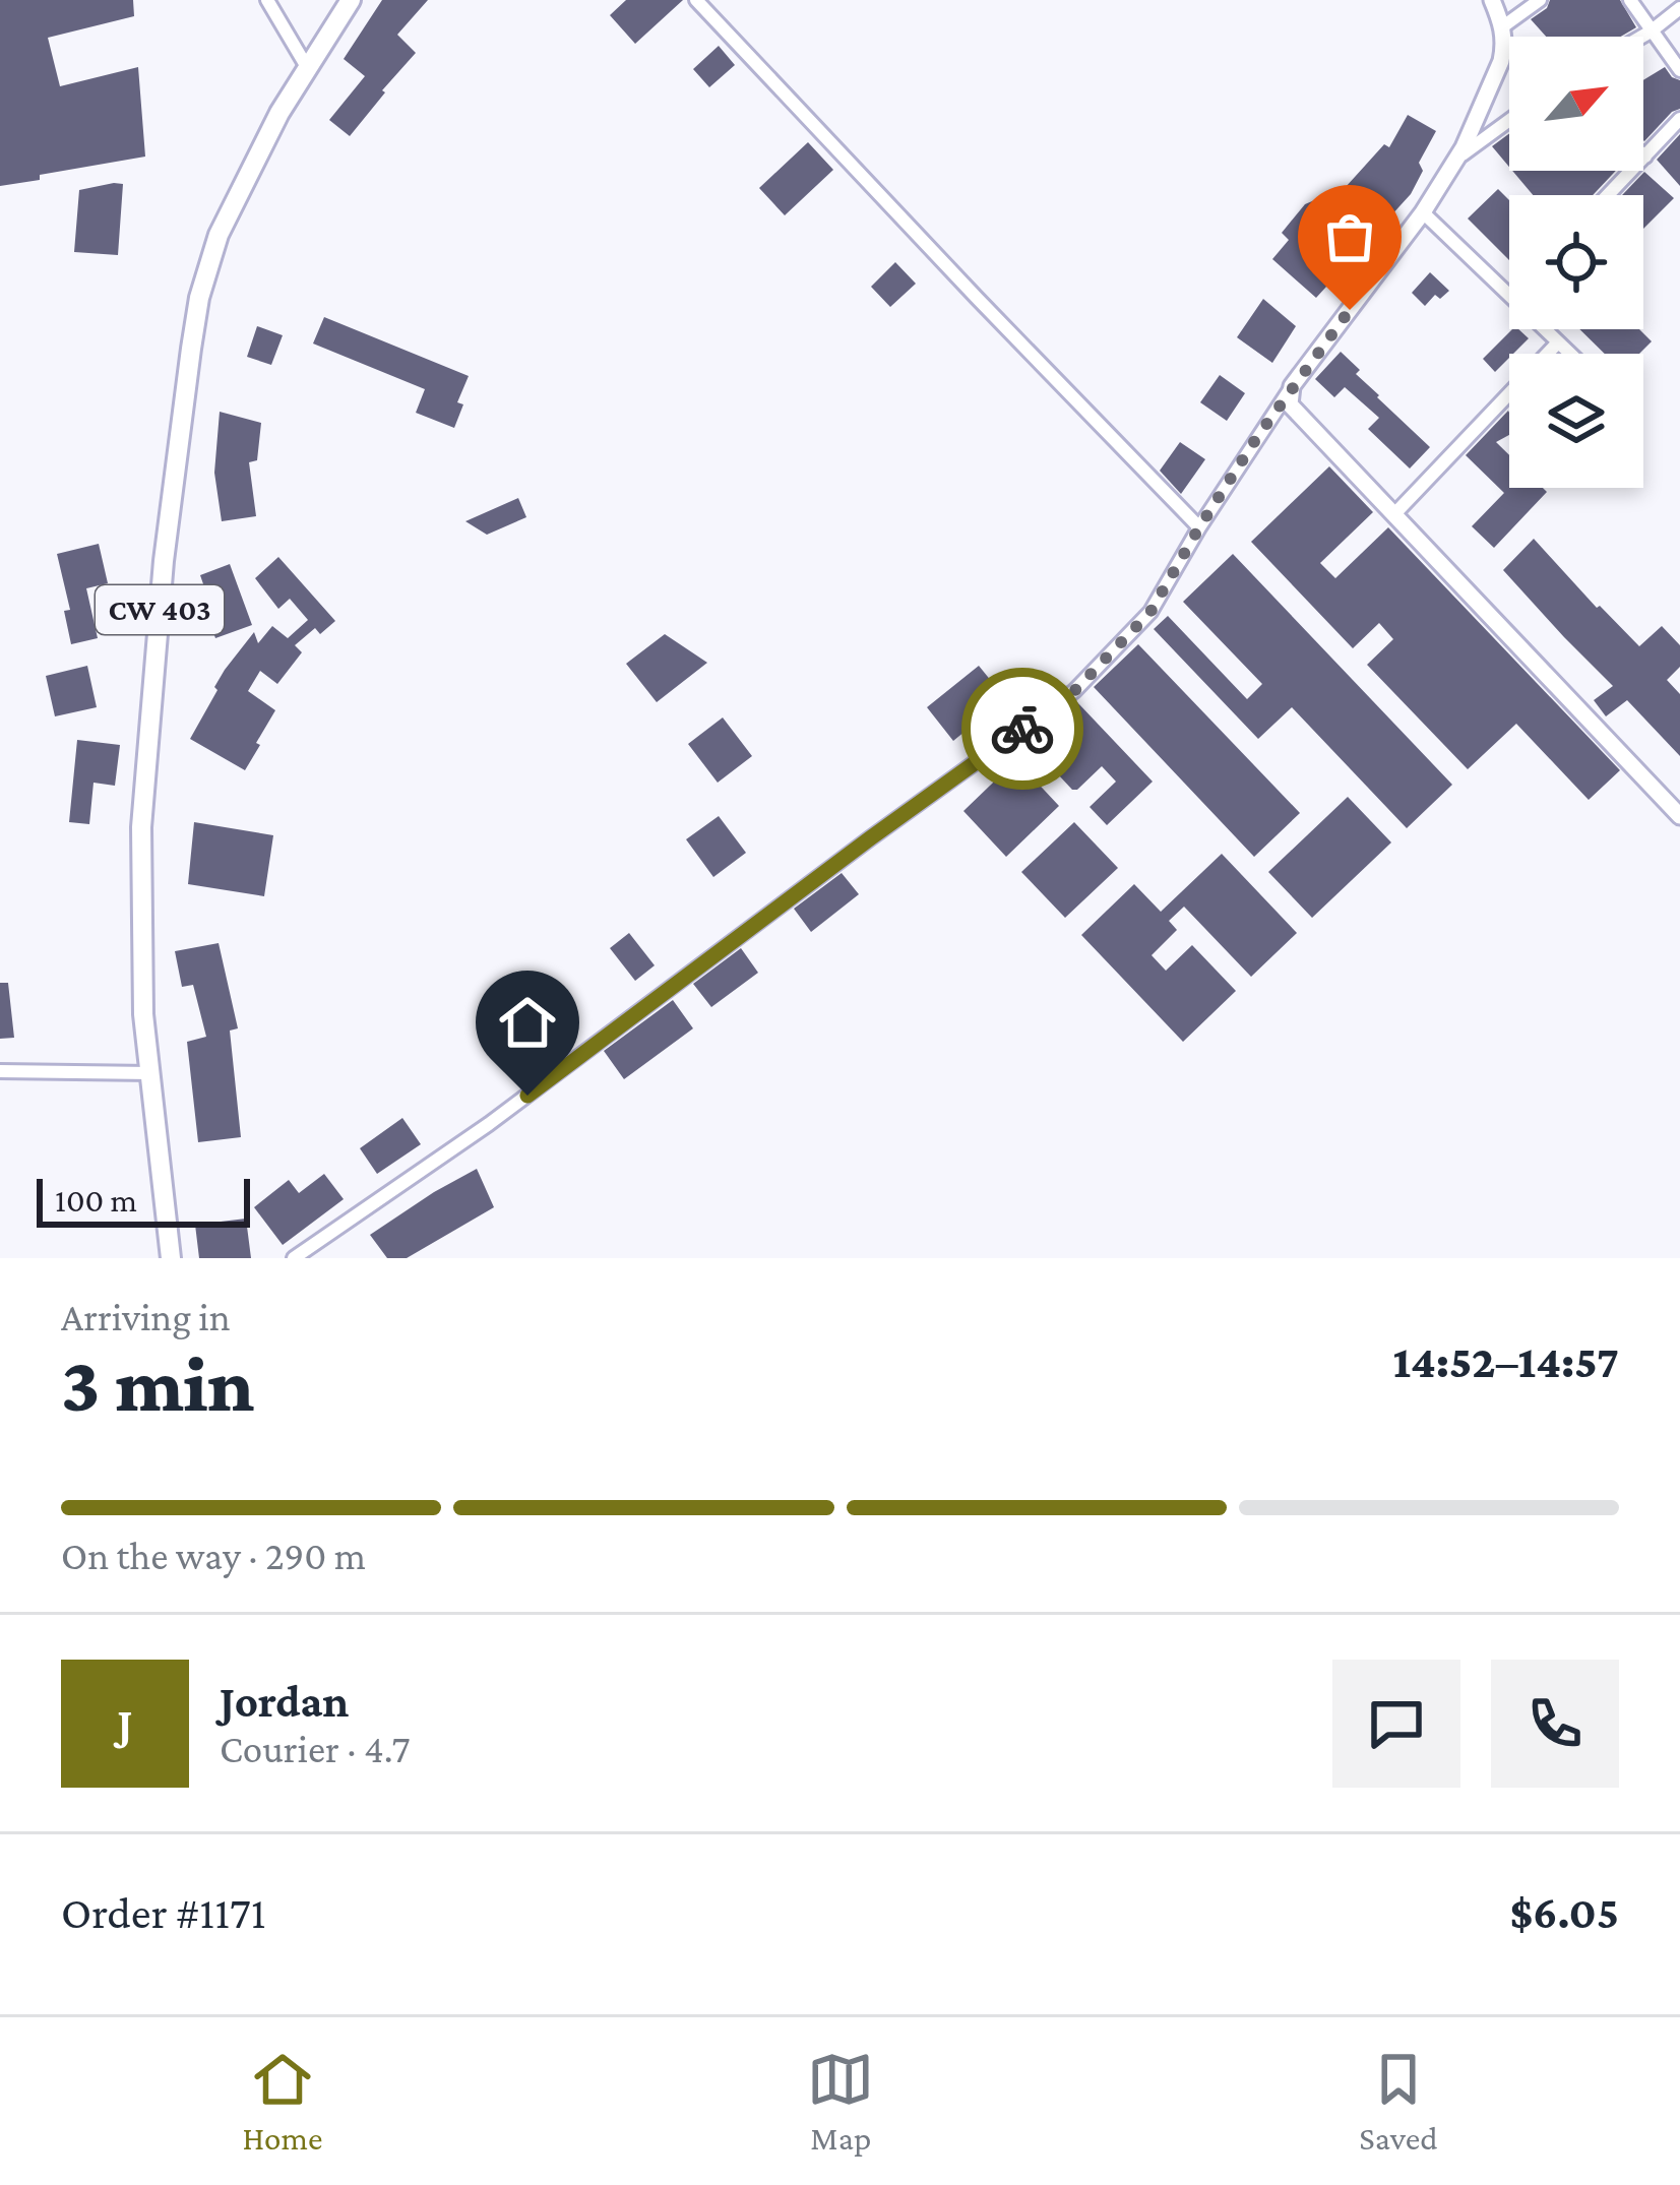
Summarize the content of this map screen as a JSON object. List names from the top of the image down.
{
  "streets": {
    "main road": ["CW 403"]
  },
  "scale_bar": "100 m",
  "north": "top right",
  "page": {
    "scale": "100 m",
    "heading": ["3 min", "Arriving in", "14:52–14:57"],
    "panel": [
      "Jordan",
      "Courier · 4.7",
      "Order #1171",
      "$6.05"
    ],
    "bar": "On the way · 290 m",
    "round": "J",
    "tabs": ["Home", "Map", "Saved"]
  }
}
